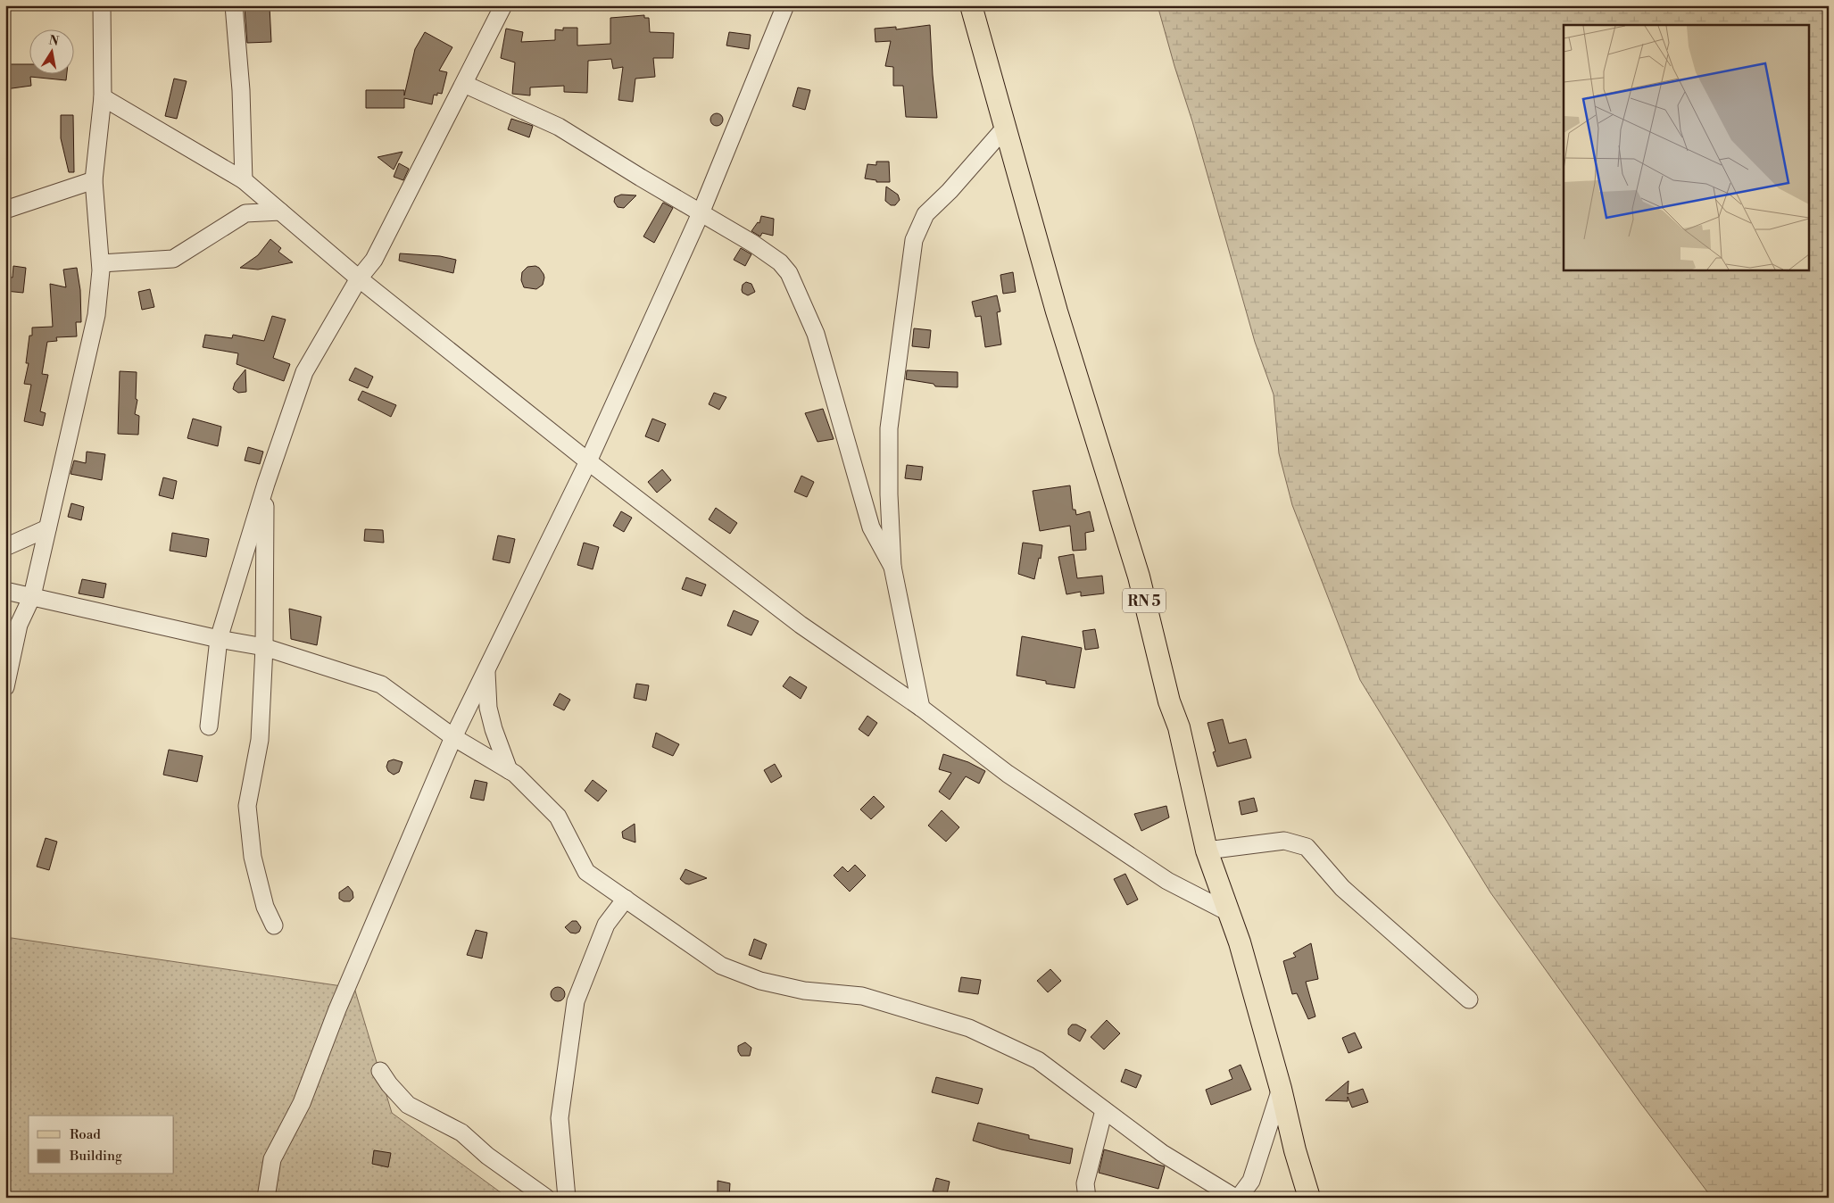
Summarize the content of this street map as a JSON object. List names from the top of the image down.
{
  "streets": {
    "main road": ["RN 5"]
  },
  "legend": ["Road", "Building"],
  "north": "top"
}
